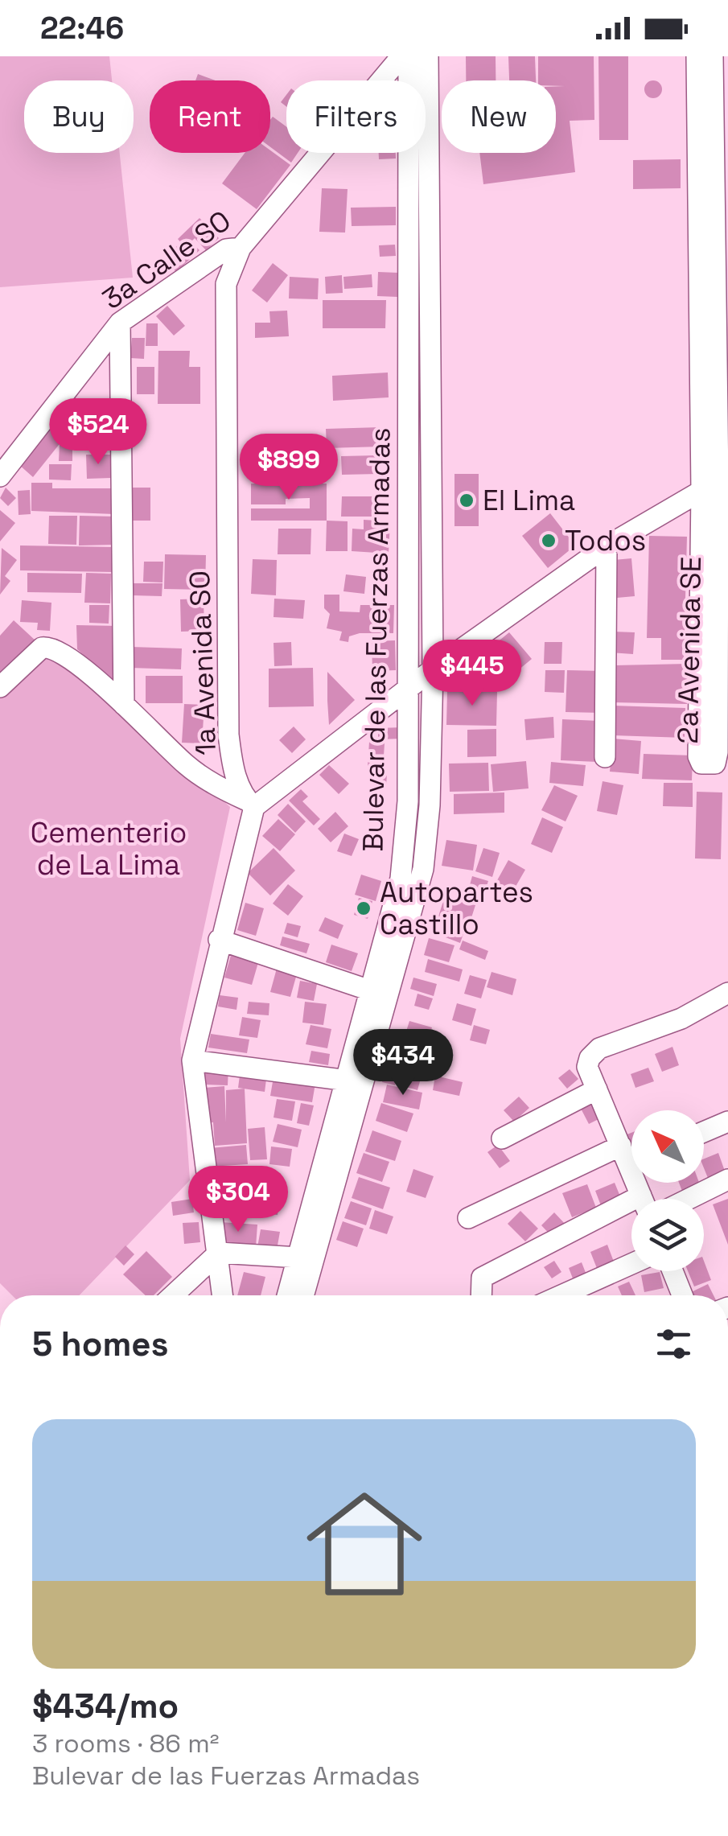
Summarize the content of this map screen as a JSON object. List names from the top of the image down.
{
  "streets": {
    "street": [
      "3a Calle SO",
      "Bulevar de las Fuerzas Armadas",
      "2a Avenida SE",
      "1a Avenida SO"
    ]
  },
  "crossings": [
    ["3a Calle SO", "1a Avenida SO"]
  ],
  "parks": ["Cementerio de La Lima"],
  "places": ["El Lima", "Todos", "Autopartes Castillo"],
  "north": "top left",
  "page": {
    "status": "22:46",
    "chip": [
      "Buy",
      "Rent",
      "Filters",
      "New"
    ],
    "price": [
      "$524",
      "$899",
      "$445",
      "$434",
      "$304"
    ],
    "heading": "5 homes",
    "list": [
      {
        "name": "$434/mo",
        "note": "3 rooms · 86 m² · Bulevar de las Fuerzas Armadas"
      }
    ]
  }
}
